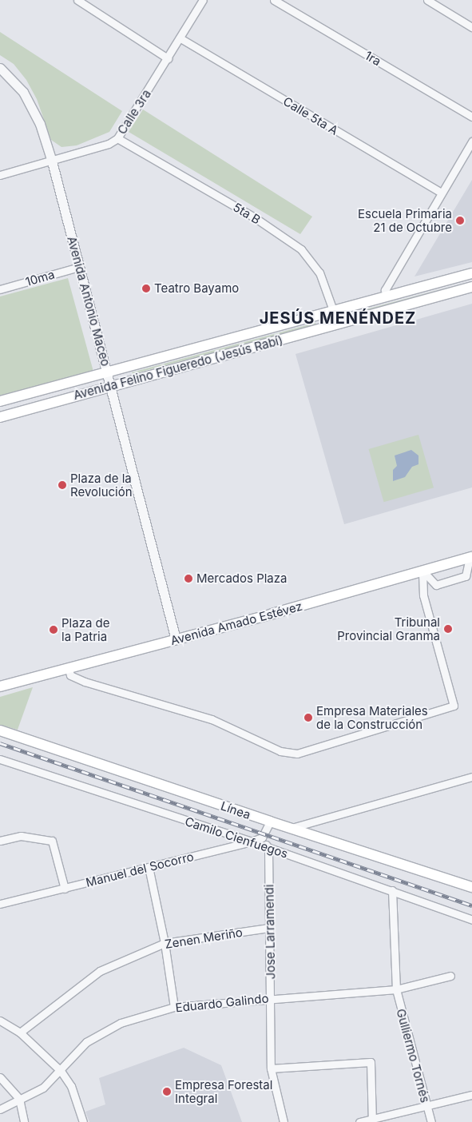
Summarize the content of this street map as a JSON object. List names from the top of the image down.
{
  "streets": {
    "main road": ["Avenida Felino Figueredo (Jesús Rabí)", "Avenida Amado Estévez", "Línea"],
    "street": [
      "1ra",
      "Calle 3ra",
      "Calle 5ta A",
      "5ta B",
      "10ma",
      "Avenida Antonio Maceo",
      "Camilo Cienfuegos",
      "Manuel del Socorro",
      "Jose Larramendi",
      "Zenen Meriño",
      "Eduardo Galindo",
      "Gulliermo Tornés"
    ]
  },
  "crossings": [
    ["Calle 3ra", "Calle 5ta A"],
    ["Calle 3ra", "5ta B"],
    ["Calle 3ra", "Avenida Antonio Maceo"],
    ["5ta B", "Avenida Felino Figueredo (Jesús Rabí)"],
    ["10ma", "Avenida Antonio Maceo"],
    ["Avenida Antonio Maceo", "Avenida Felino Figueredo (Jesús Rabí)"],
    ["Avenida Antonio Maceo", "Avenida Amado Estévez"],
    ["Camilo Cienfuegos", "Manuel del Socorro"],
    ["Camilo Cienfuegos", "Jose Larramendi"],
    ["Camilo Cienfuegos", "Gulliermo Tornés"],
    ["Jose Larramendi", "Zenen Meriño"],
    ["Jose Larramendi", "Eduardo Galindo"],
    ["Eduardo Galindo", "Gulliermo Tornés"]
  ],
  "districts": ["JESÚS MENÉNDEZ"],
  "places": [
    "Escuela Primaria 21 de Octubre",
    "Teatro Bayamo",
    "Plaza de la Revolución",
    "Mercados Plaza",
    "Tribunal Provincial Granma",
    "Plaza de la Patria",
    "Empresa Materiales de la Construcción",
    "Empresa Forestal Integral"
  ]
}
